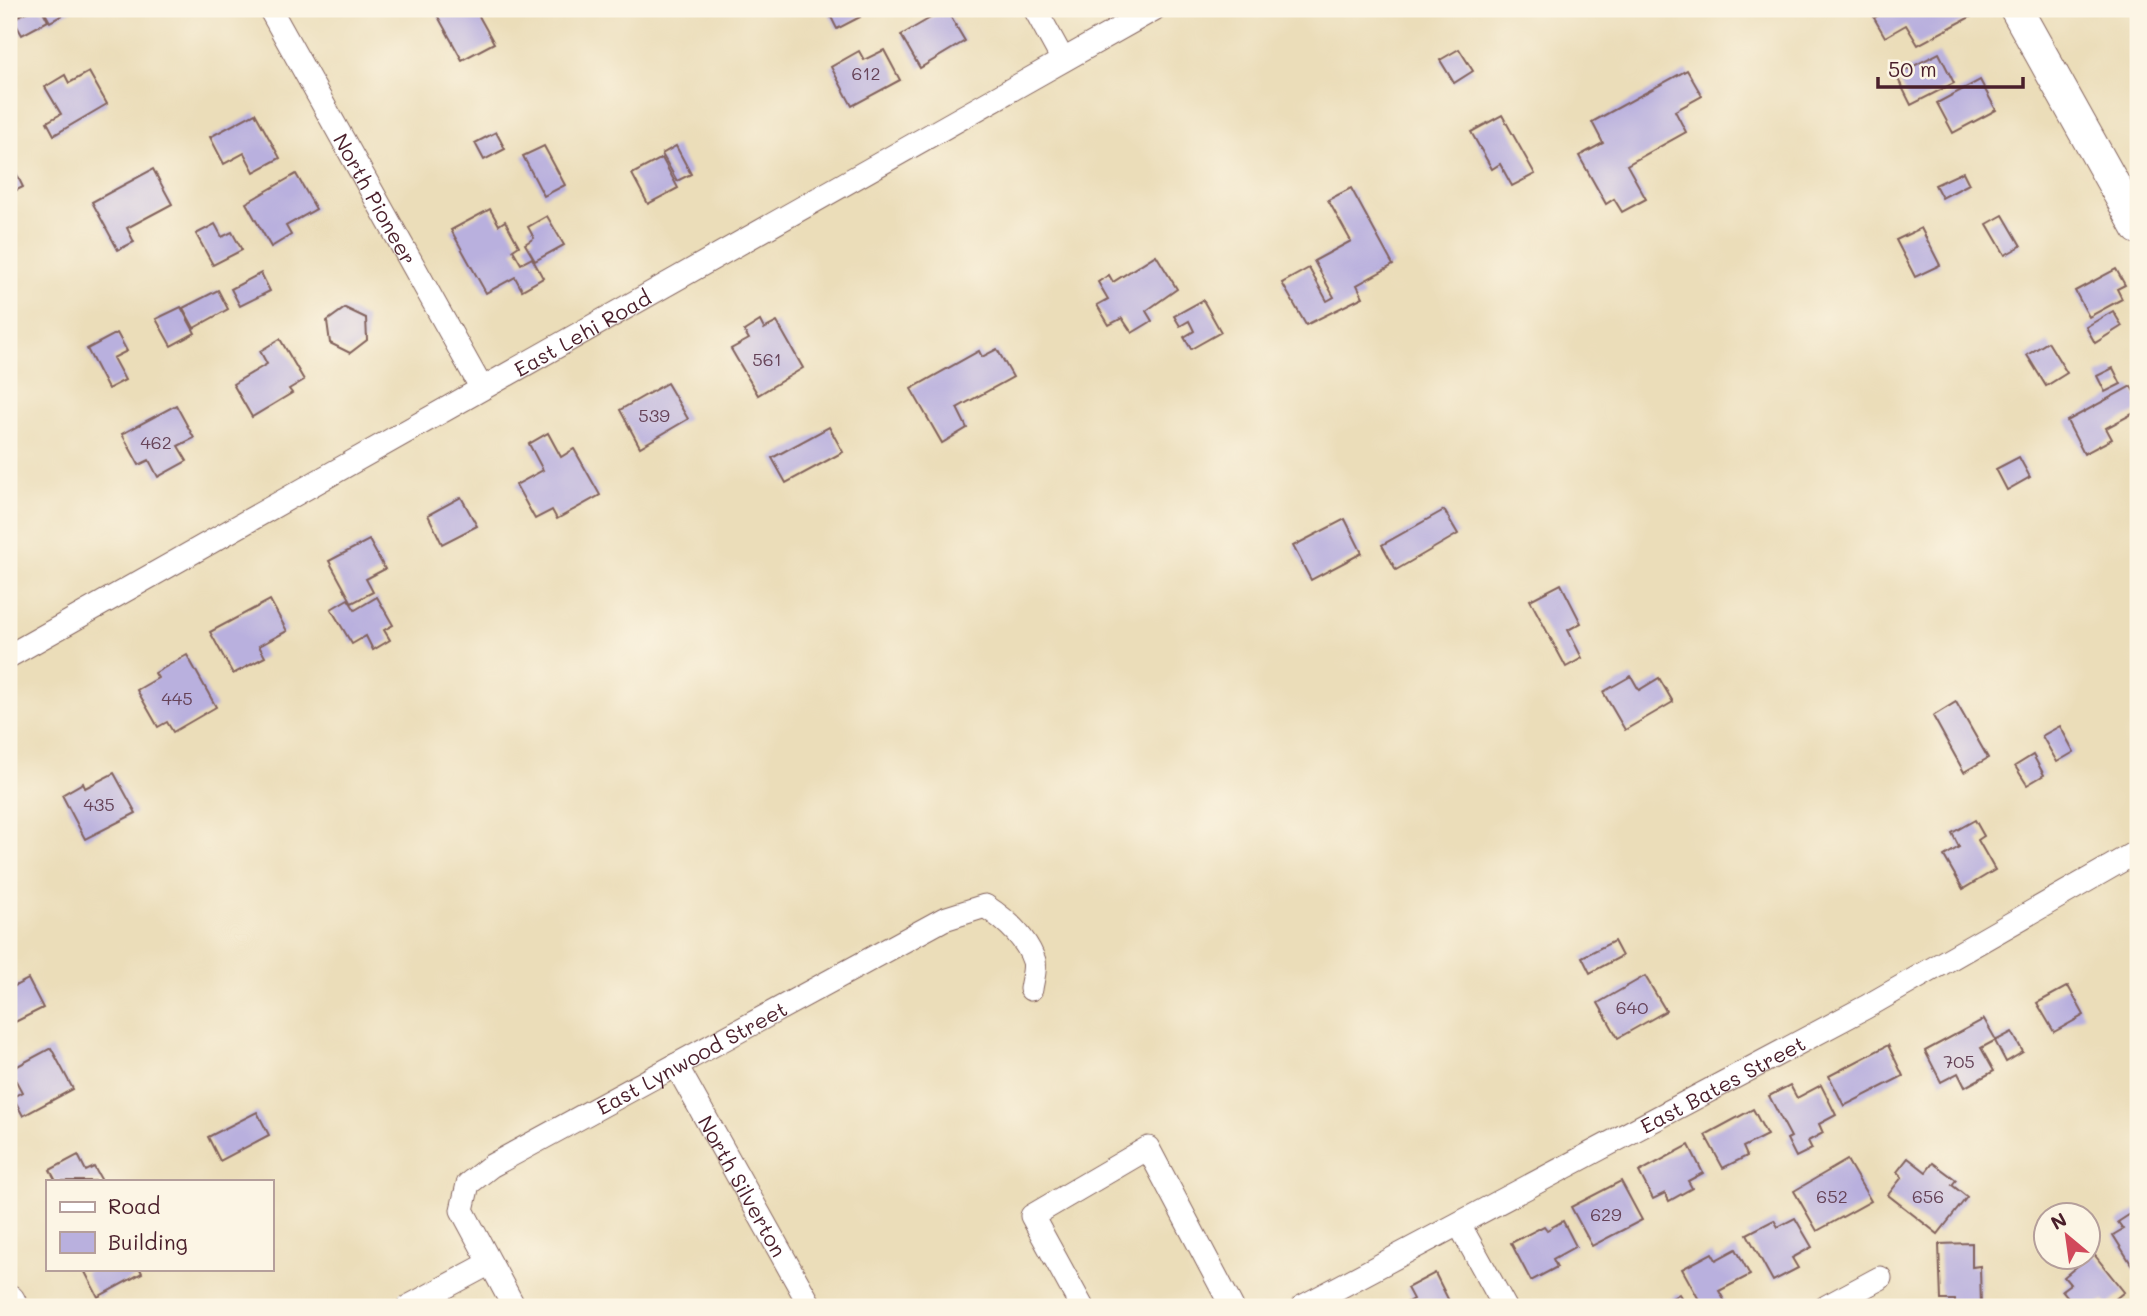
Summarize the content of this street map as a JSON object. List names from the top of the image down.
{
  "streets": {
    "street": [
      "North Pioneer",
      "East Lehi Road",
      "East Lynwood Street",
      "East Bates Street",
      "North Silverton"
    ]
  },
  "crossings": [
    ["North Pioneer", "East Lehi Road"],
    ["East Lynwood Street", "North Silverton"]
  ],
  "house_numbers": [
    "612",
    "561",
    "539",
    "462",
    "445",
    "435",
    "640",
    "705",
    "652",
    "656",
    "629"
  ],
  "legend": ["Road", "Building"],
  "scale_bar": "50 m",
  "north": "top left"
}
